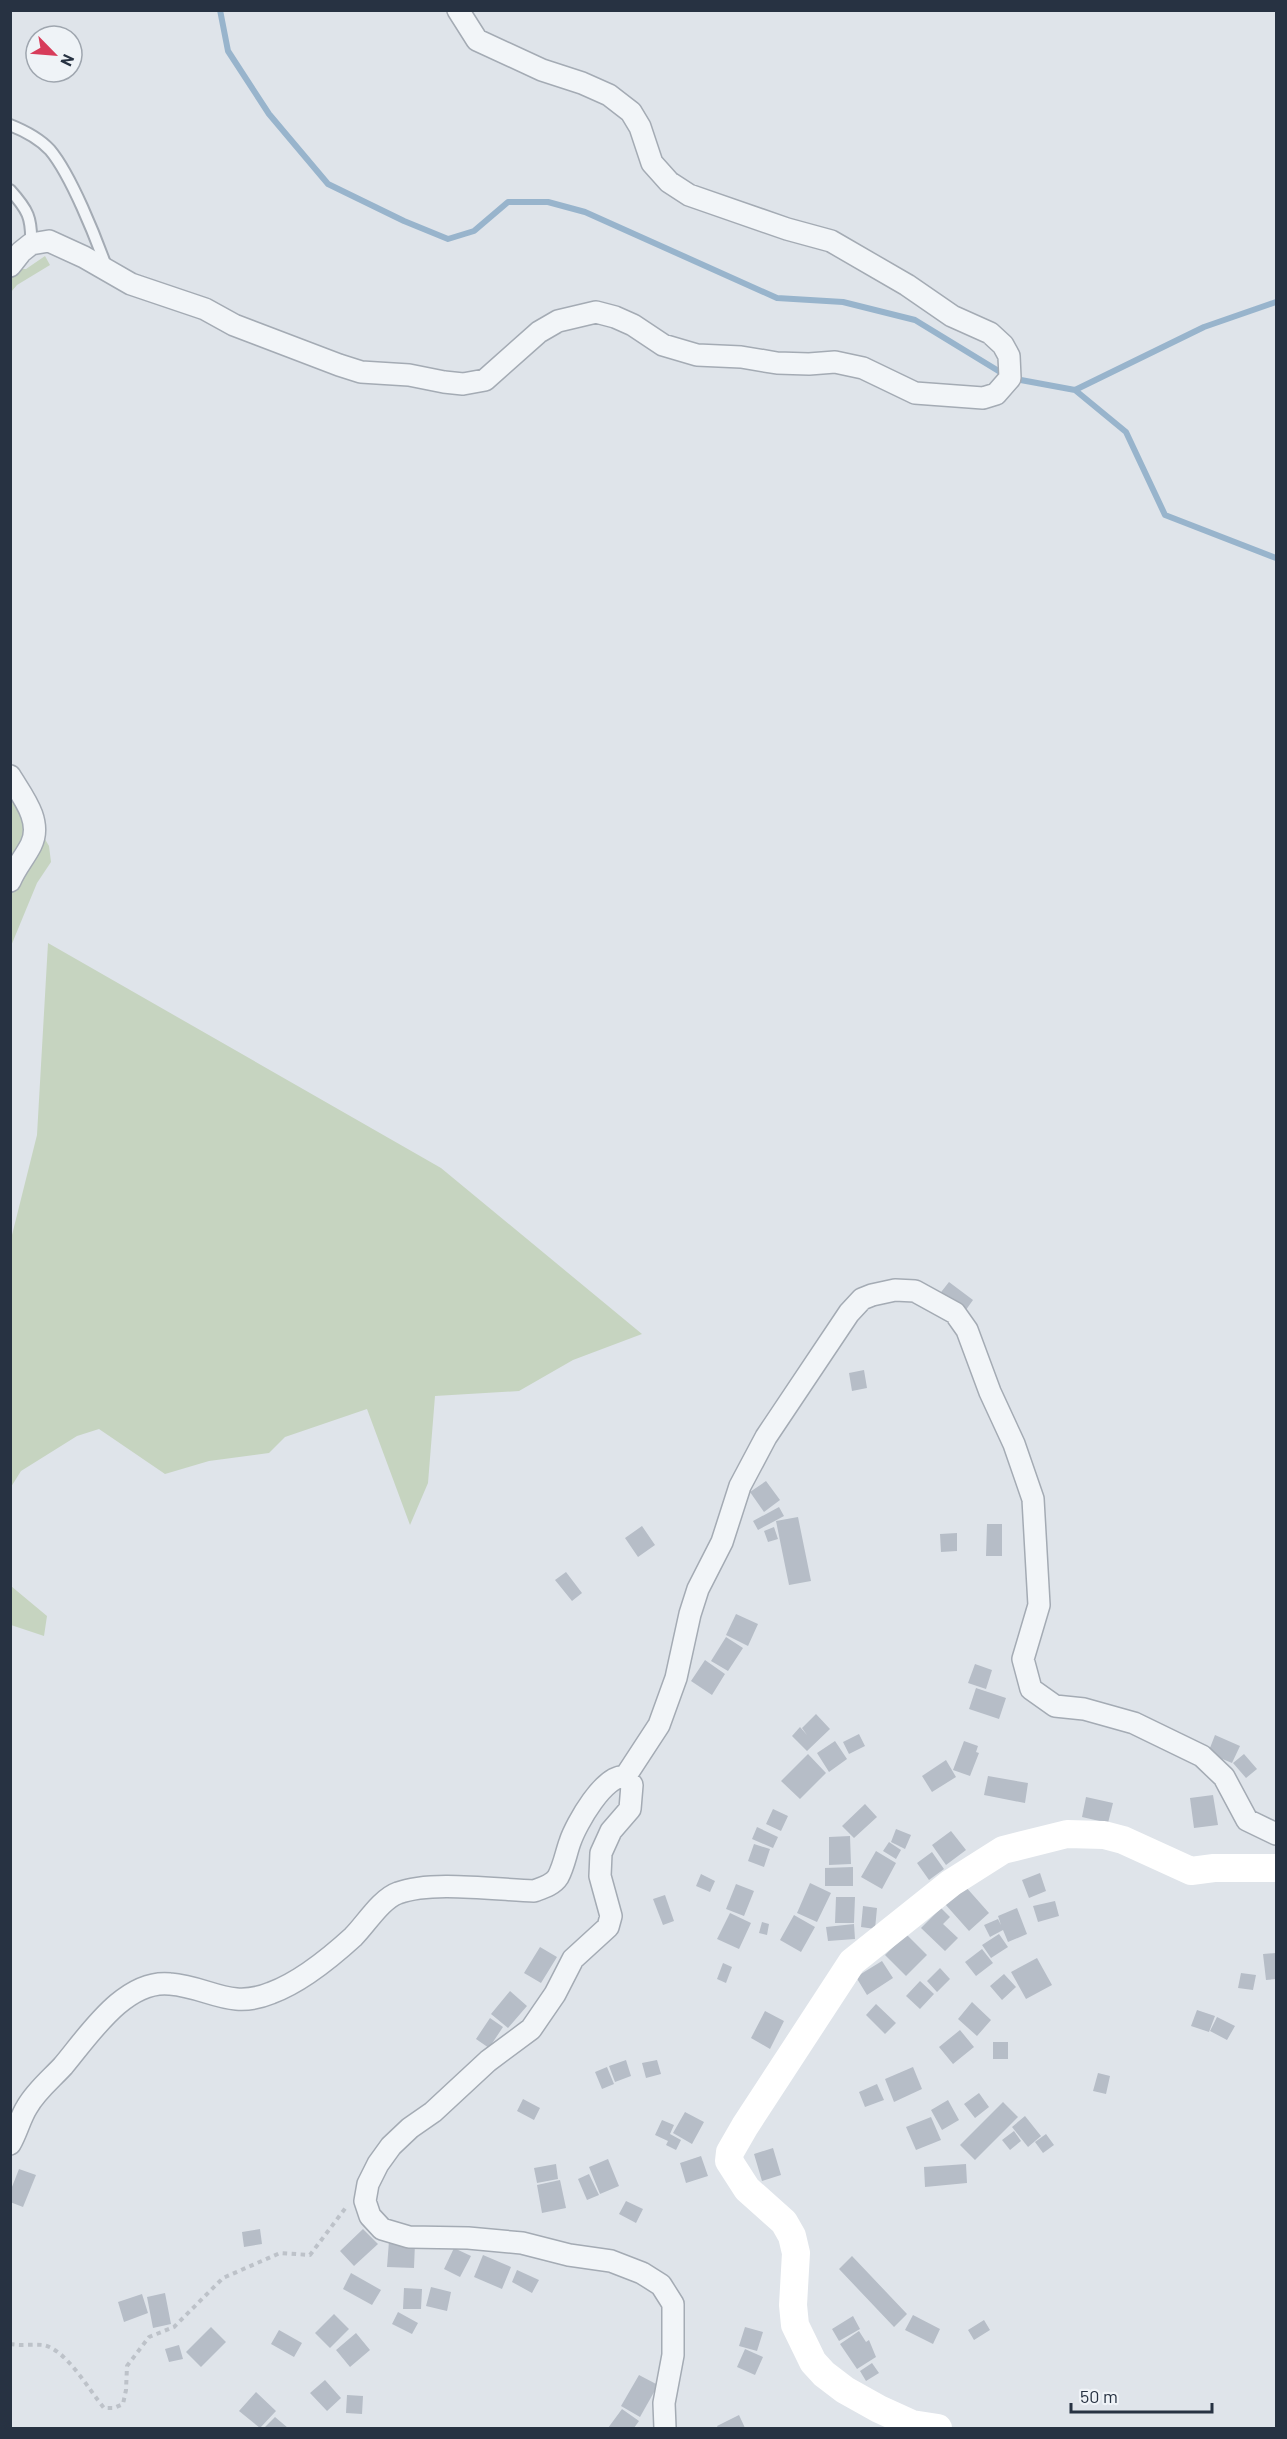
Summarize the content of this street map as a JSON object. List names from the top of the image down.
{
  "scale_bar": "50 m",
  "north": "bottom right"
}
